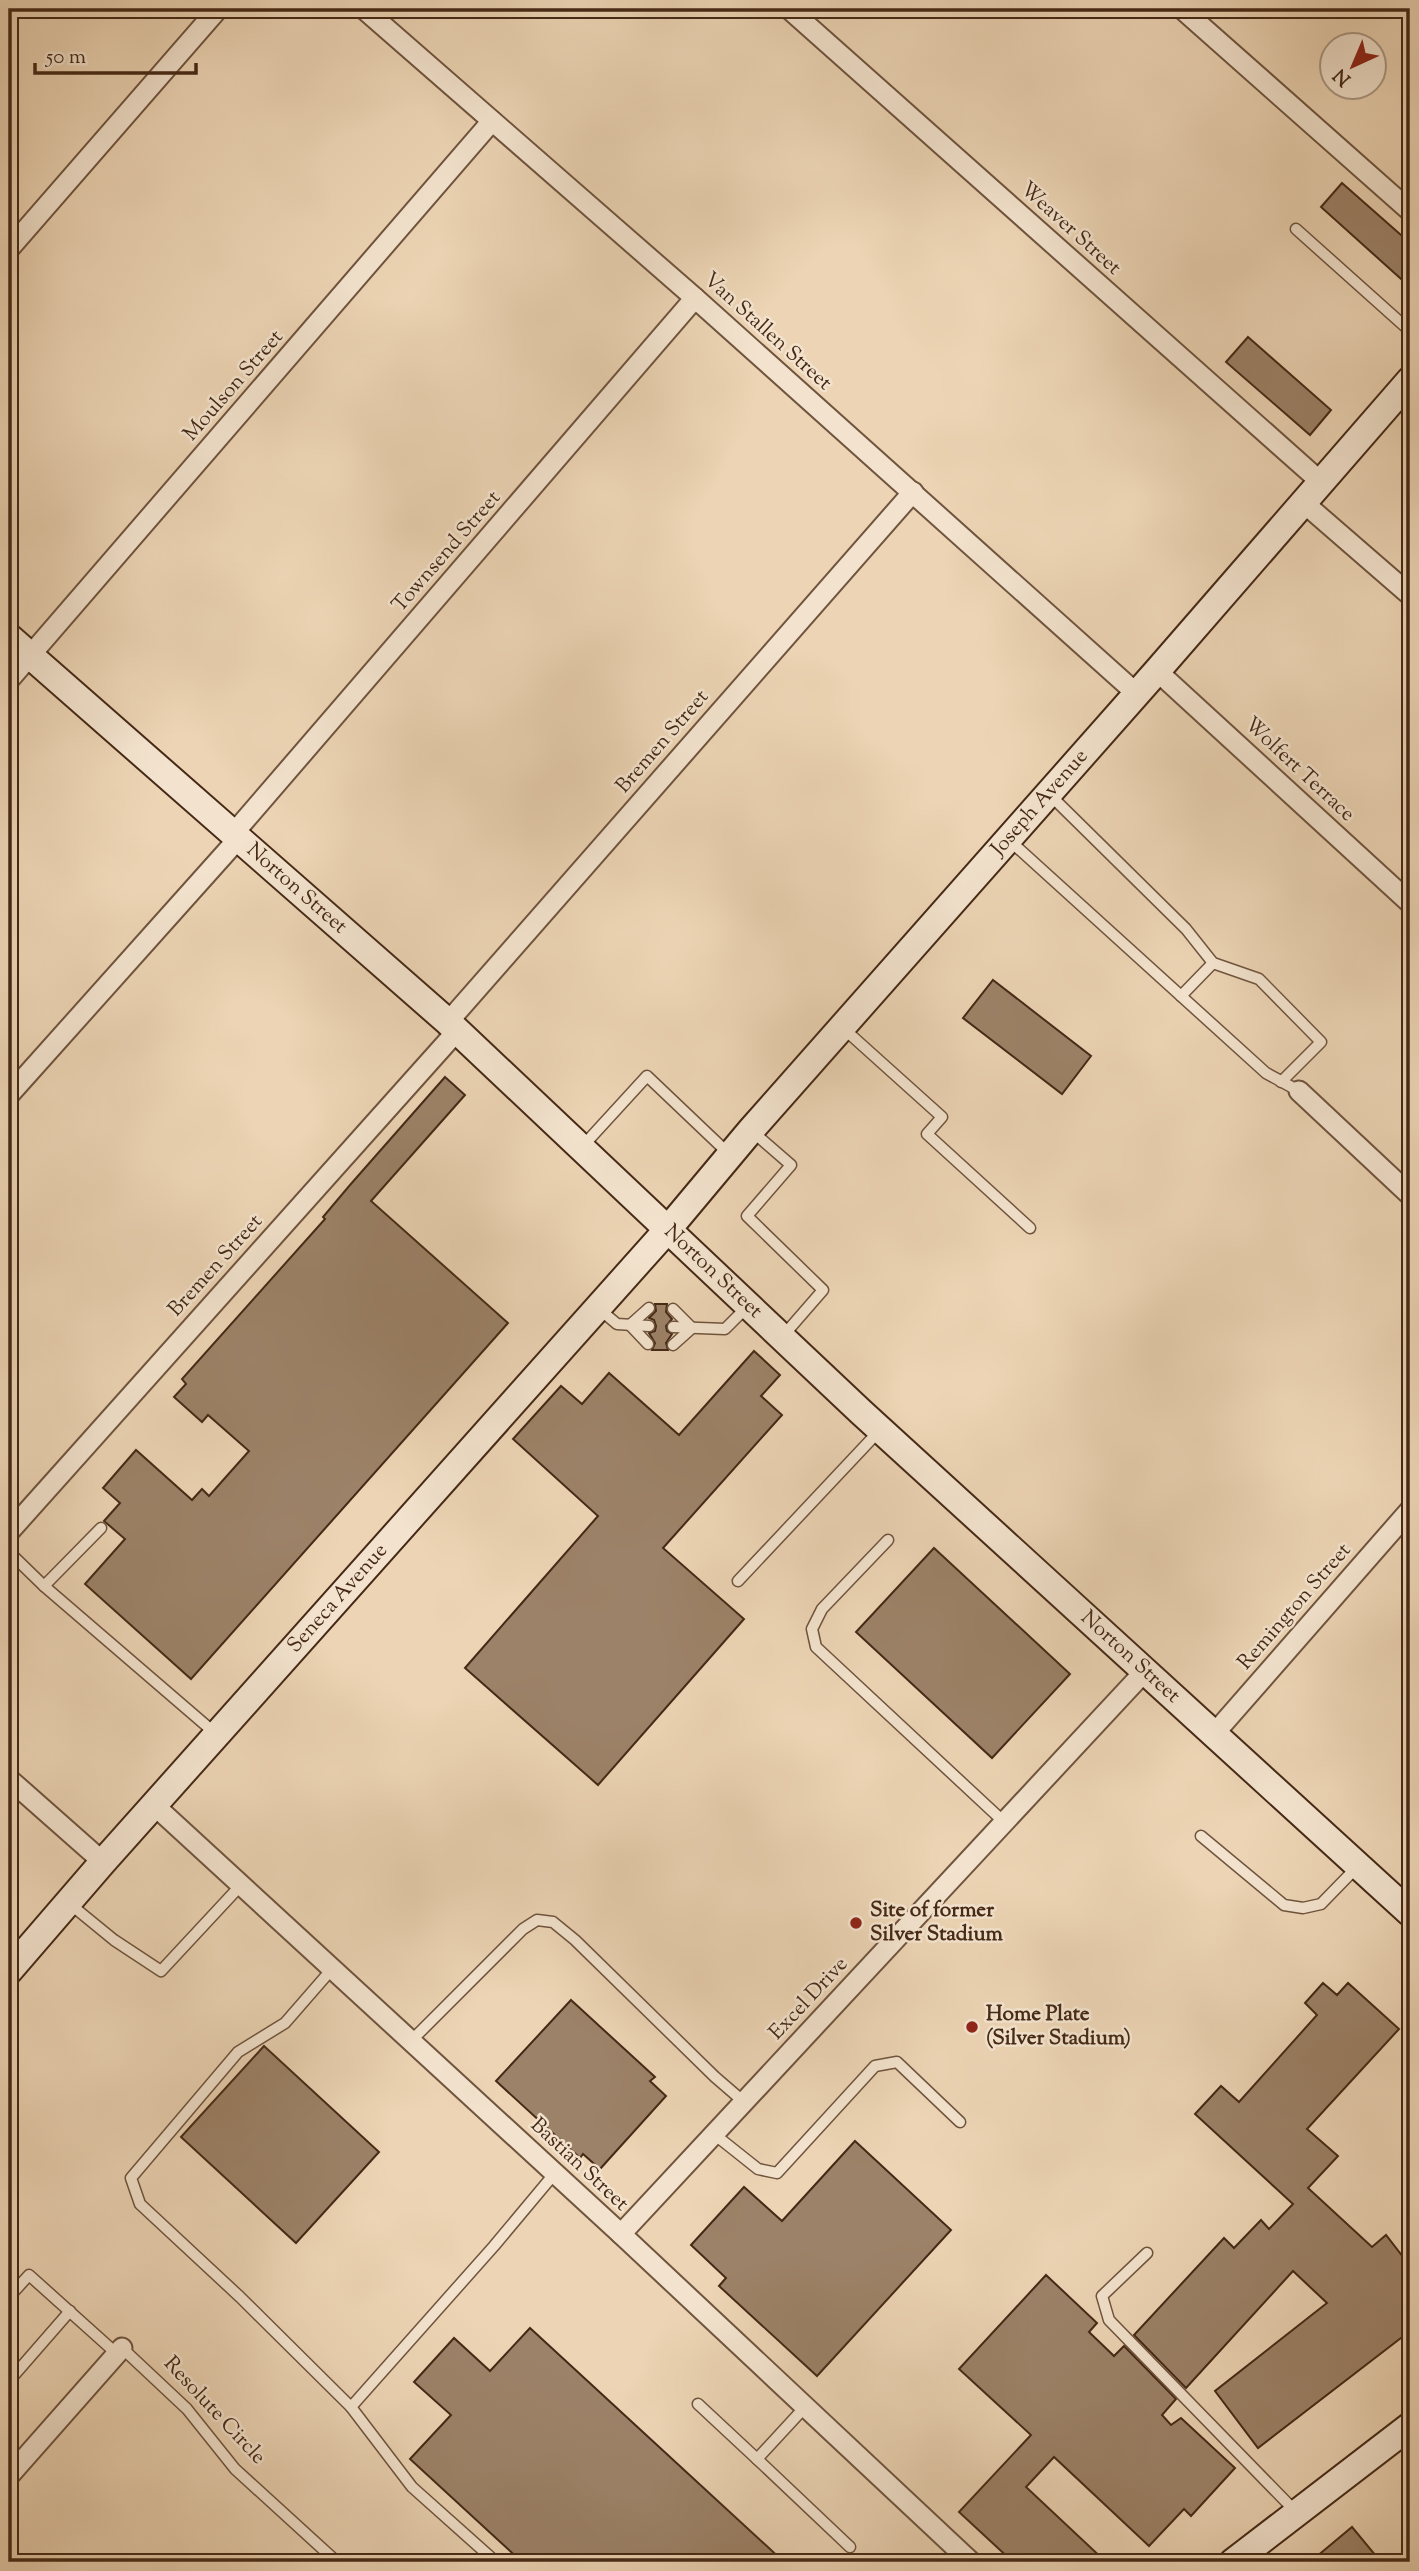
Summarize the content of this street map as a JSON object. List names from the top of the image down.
{
  "streets": {
    "main road": ["Joseph Avenue", "Norton Street", "Seneca Avenue"],
    "street": [
      "Weaver Street",
      "Van Stallen Street",
      "Moulson Street",
      "Townsend Street",
      "Bremen Street",
      "Wolfert Terrace",
      "Remington Street",
      "Excel Drive",
      "Bastian Street"
    ],
    "lane": ["Resolute Circle"]
  },
  "crossings": [
    ["Weaver Street", "Joseph Avenue"],
    ["Van Stallen Street", "Moulson Street"],
    ["Van Stallen Street", "Townsend Street"],
    ["Van Stallen Street", "Bremen Street"],
    ["Van Stallen Street", "Joseph Avenue"],
    ["Moulson Street", "Norton Street"],
    ["Townsend Street", "Norton Street"],
    ["Bremen Street", "Norton Street"],
    ["Wolfert Terrace", "Joseph Avenue"],
    ["Joseph Avenue", "Norton Street"],
    ["Joseph Avenue", "Seneca Avenue"],
    ["Norton Street", "Seneca Avenue"],
    ["Norton Street", "Remington Street"],
    ["Norton Street", "Excel Drive"],
    ["Seneca Avenue", "Bastian Street"],
    ["Excel Drive", "Bastian Street"]
  ],
  "places": ["Site of former Silver Stadium", "Home Plate (Silver Stadium)"],
  "scale_bar": "50 m",
  "north": "bottom left"
}
